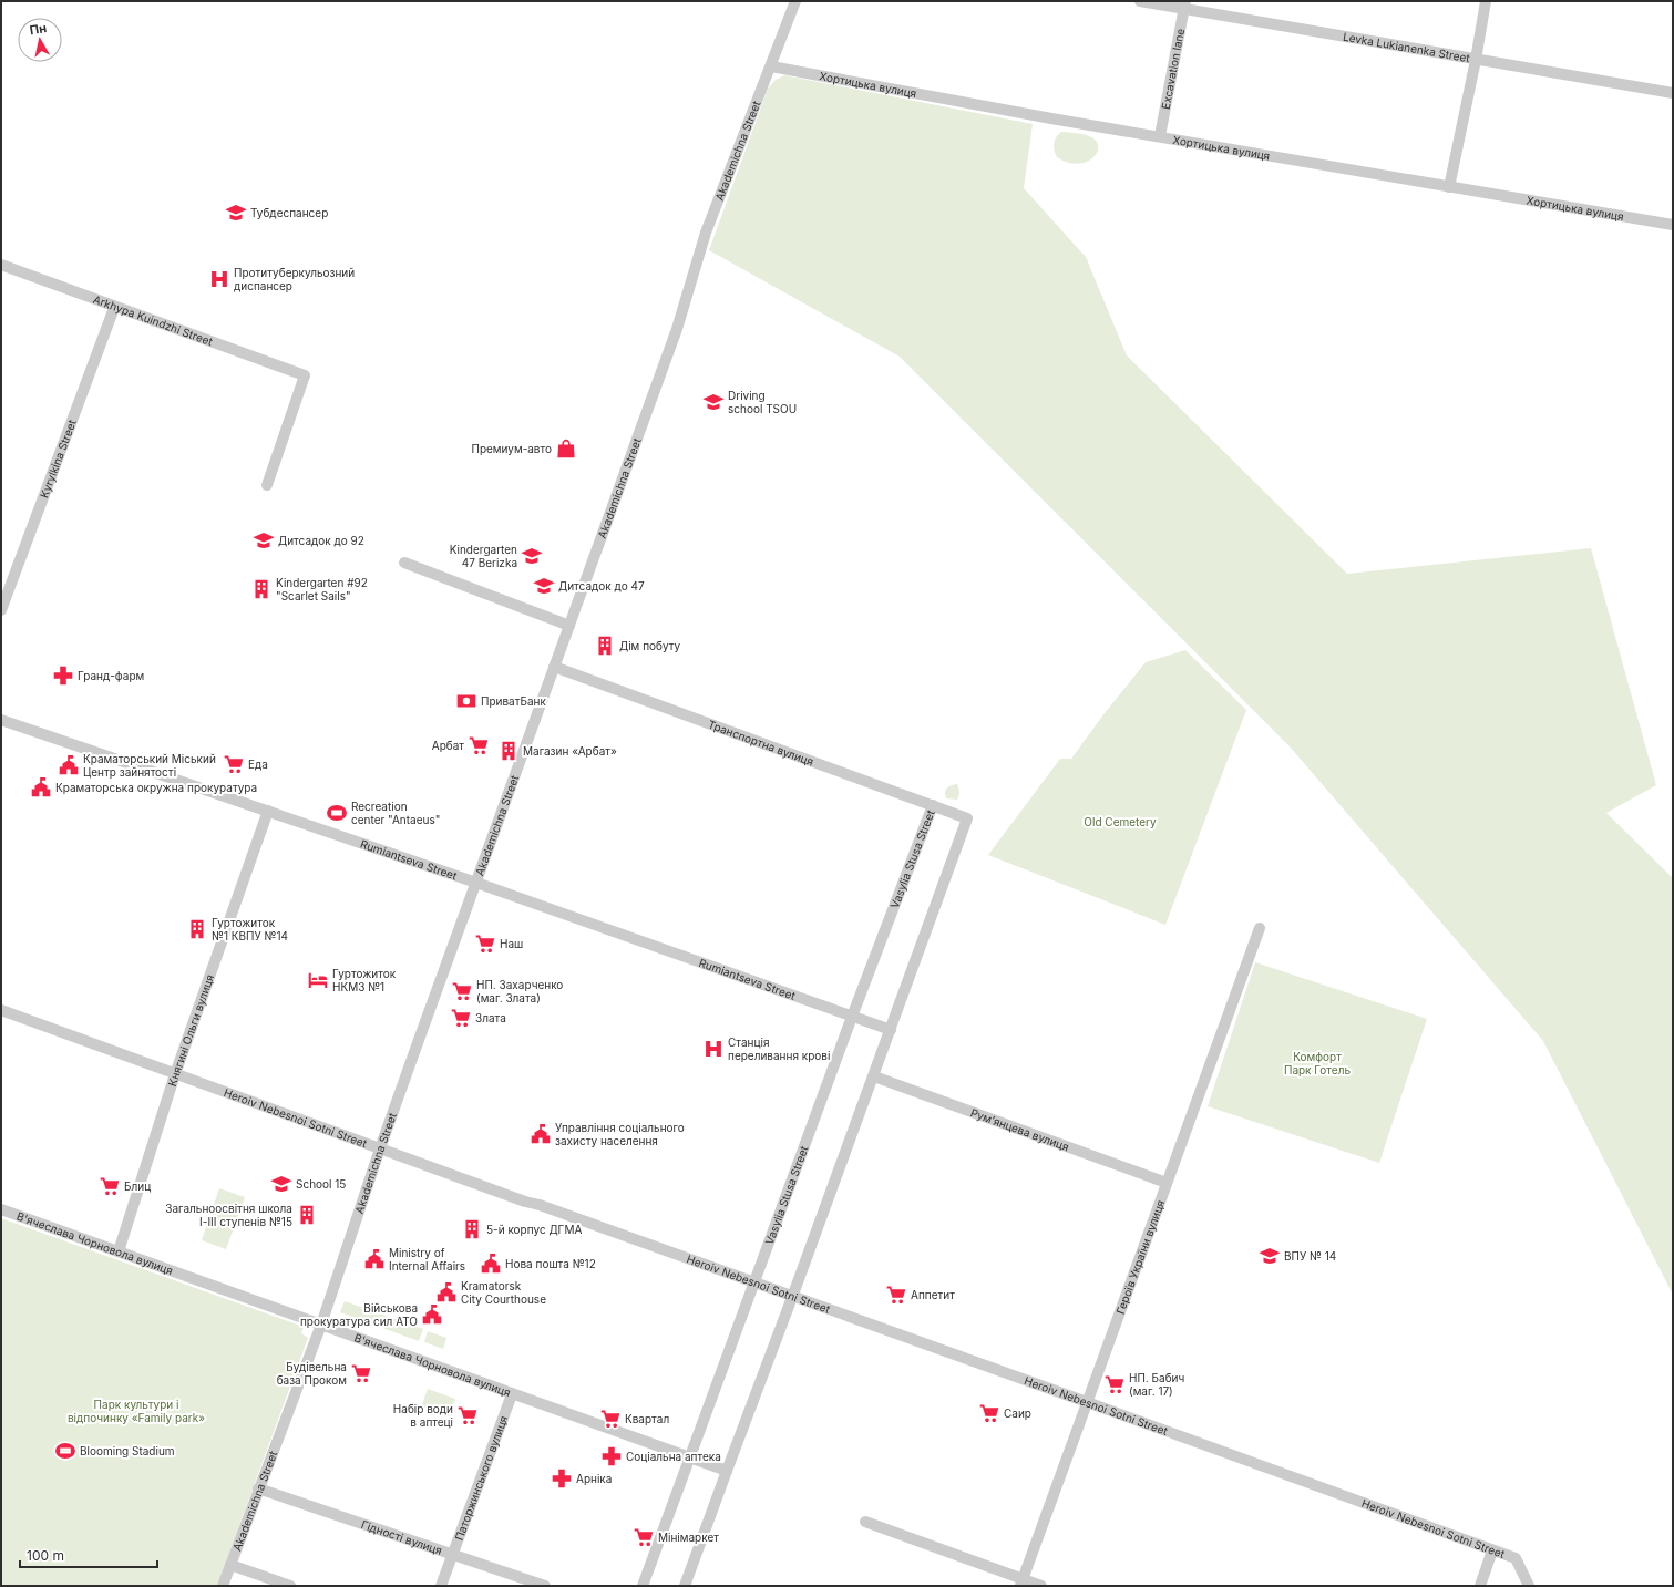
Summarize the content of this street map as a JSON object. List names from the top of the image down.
{
  "streets": {
    "street": [
      "Levka Lukianenka Street",
      "Excavation lane",
      "Хортицька вулиця",
      "Akademichna Street",
      "Arkhypa Kuindzhi Street",
      "Kyrylkina Street",
      "Транспортна вулиця",
      "Rumiantseva Street",
      "Vasylia Stusa Street",
      "Княгині Ольги вулиця",
      "Heroiv Nebesnoi Sotni Street",
      "Рум’янцева вулиця",
      "В'ячеслава Чорновола вулиця",
      "Героїв України вулиця",
      "Паторжинського вулиця",
      "Гідності вулиця"
    ]
  },
  "crossings": [
    ["Levka Lukianenka Street", "Excavation lane"],
    ["Excavation lane", "Хортицька вулиця"],
    ["Хортицька вулиця", "Akademichna Street"],
    ["Akademichna Street", "Транспортна вулиця"],
    ["Akademichna Street", "Rumiantseva Street"],
    ["Akademichna Street", "Heroiv Nebesnoi Sotni Street"],
    ["Akademichna Street", "В'ячеслава Чорновола вулиця"],
    ["Akademichna Street", "Гідності вулиця"],
    ["Arkhypa Kuindzhi Street", "Kyrylkina Street"],
    ["Транспортна вулиця", "Rumiantseva Street"],
    ["Транспортна вулиця", "Vasylia Stusa Street"],
    ["Rumiantseva Street", "Vasylia Stusa Street"],
    ["Rumiantseva Street", "Княгині Ольги вулиця"],
    ["Vasylia Stusa Street", "Heroiv Nebesnoi Sotni Street"],
    ["Vasylia Stusa Street", "В'ячеслава Чорновола вулиця"],
    ["Княгині Ольги вулиця", "Heroiv Nebesnoi Sotni Street"],
    ["Княгині Ольги вулиця", "В'ячеслава Чорновола вулиця"],
    ["Heroiv Nebesnoi Sotni Street", "Героїв України вулиця"],
    ["Рум’янцева вулиця", "Героїв України вулиця"],
    ["В'ячеслава Чорновола вулиця", "Паторжинського вулиця"],
    ["Паторжинського вулиця", "Гідності вулиця"]
  ],
  "parks": ["Old Cemetery", "Комфорт Парк Готель", "Парк культури і відпочинку «Family park»"],
  "places": {
    "school or university": [
      "Тубдеспансер",
      "Driving school TSOU",
      "Дитсадок до 92",
      "Kindergarten 47 Berizka",
      "Дитсадок до 47",
      "School 15",
      "ВПУ № 14"
    ],
    "hospital": ["Протитуберкульозний диспансер", "Станція переливання крові"],
    "shop": ["Премиум-авто"],
    "building": [
      "Kindergarten #92 \"Scarlet Sails\"",
      "Дім побуту",
      "Магазин «Арбат»",
      "Гуртожиток №1 КВПУ №14",
      "Загальноосвітня школа І-ІІІ ступенів №15",
      "5-й корпус ДГМА"
    ],
    "pharmacy": ["Гранд-фарм", "Соціальна аптека", "Арніка"],
    "bank": ["ПриватБанк"],
    "supermarket": [
      "Арбат",
      "Еда",
      "Наш",
      "НП. Захарченко (маг. Злата)",
      "Злата",
      "Блиц",
      "Аппетит",
      "Будівельна база Проком",
      "НП. Бабич (маг. 17)",
      "Саир",
      "Набір води в аптеці",
      "Квартал",
      "Мінімаркет"
    ],
    "public building": [
      "Краматорський Міський Центр зайнятості",
      "Краматорська окружна прокуратура",
      "Управління соціального захисту населення",
      "Ministry of Internal Affairs",
      "Нова пошта №12",
      "Kramatorsk City Courthouse",
      "Військова прокуратура сил АТО"
    ],
    "sports": ["Recreation center \"Antaeus\"", "Blooming Stadium"],
    "hotel": ["Гуртожиток НКМЗ №1"]
  },
  "scale_bar": "100 m",
  "north": "top"
}
